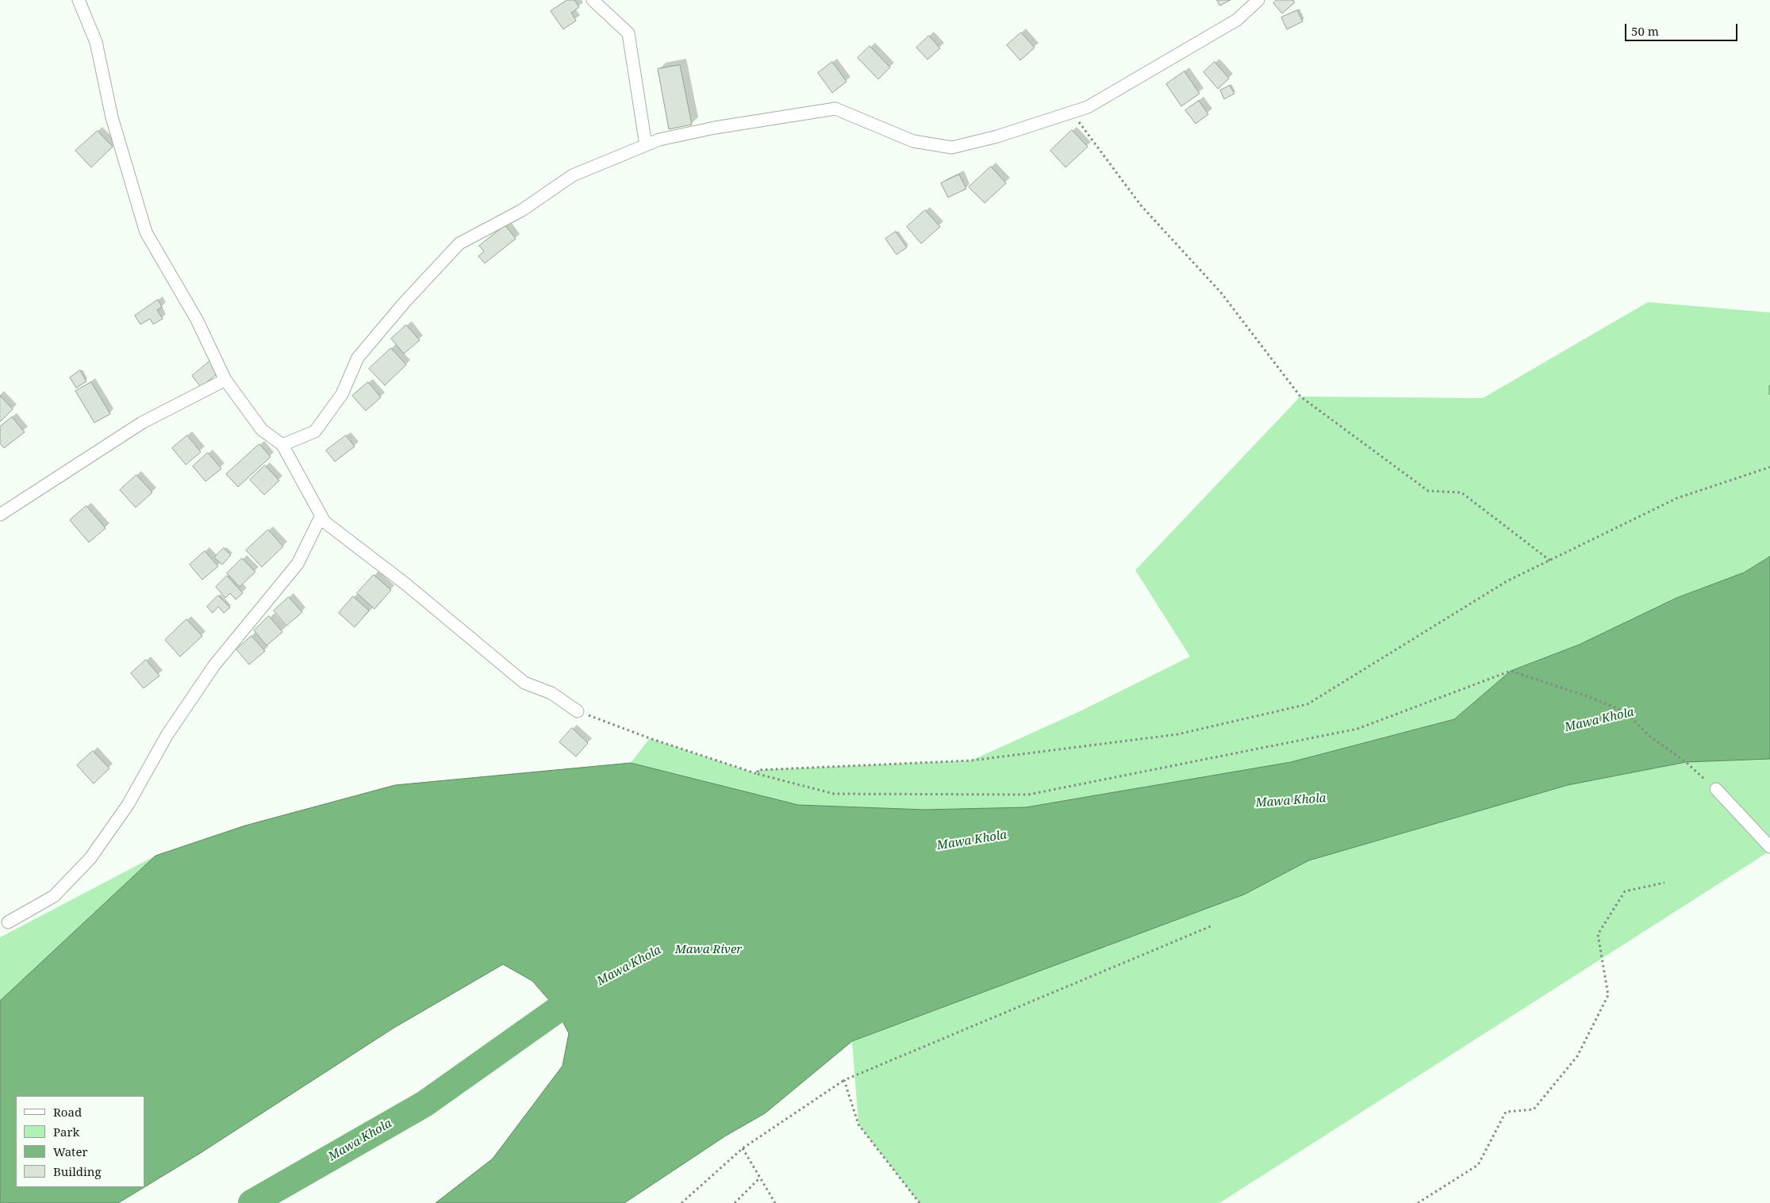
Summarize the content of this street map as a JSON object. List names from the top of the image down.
{
  "water": ["Mawa Khola", "Mawa River"],
  "legend": [
    "Road",
    "Park",
    "Water",
    "Building"
  ],
  "scale_bar": "50 m"
}
